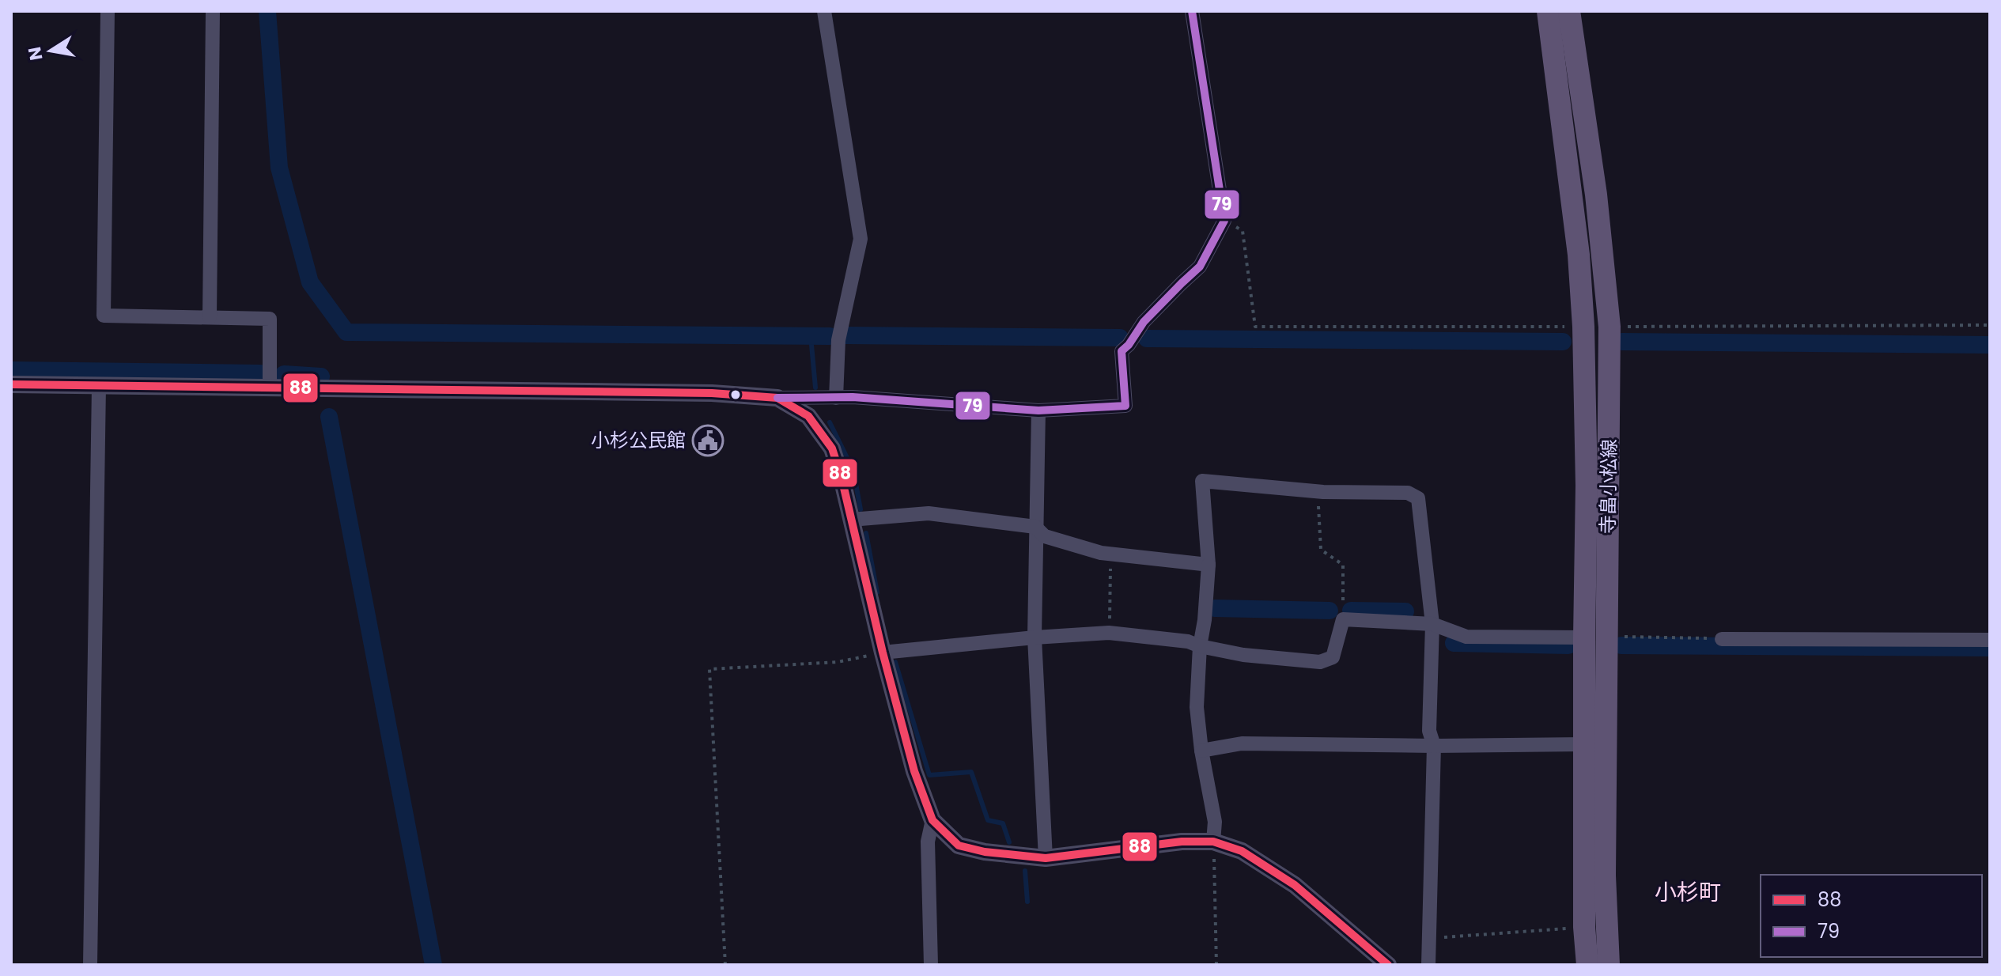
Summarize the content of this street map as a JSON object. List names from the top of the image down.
{
  "streets": {
    "main road": ["寺畠小松線"]
  },
  "districts": ["小杉町"],
  "places": {
    "public building": ["小杉公民館"]
  },
  "lines": ["transit line 79", "transit line 88"],
  "legend": ["88", "79"],
  "north": "left"
}
